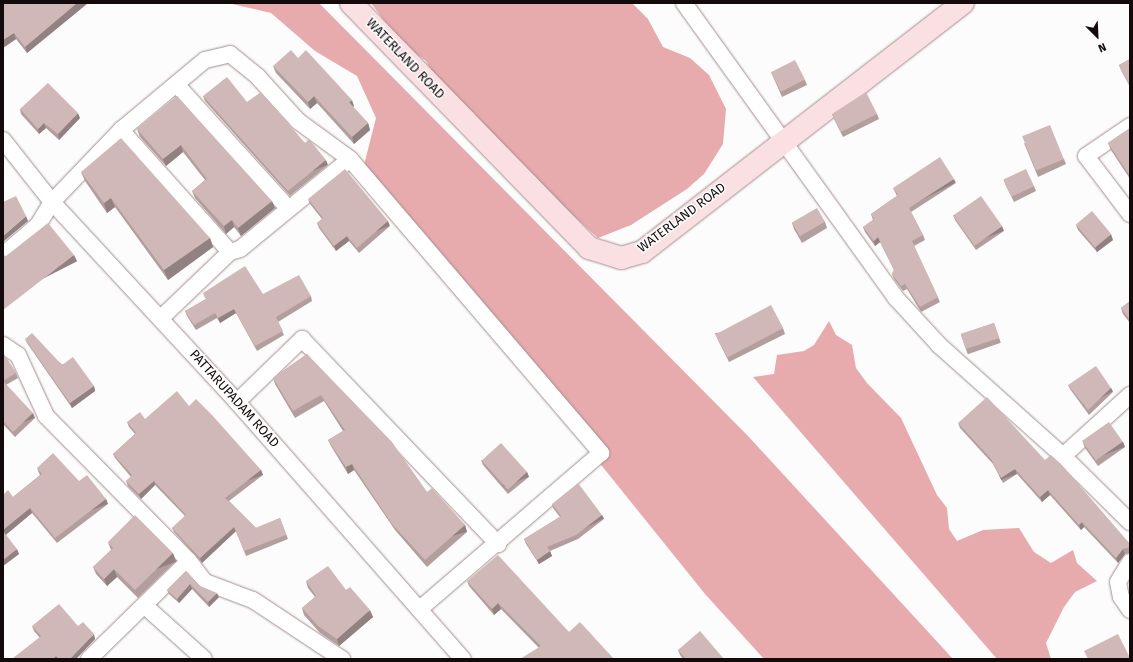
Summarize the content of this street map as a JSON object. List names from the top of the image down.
{
  "streets": {
    "main road": ["WATERLAND ROAD"],
    "street": ["PATTARUPADAM ROAD"]
  },
  "north": "bottom right"
}
